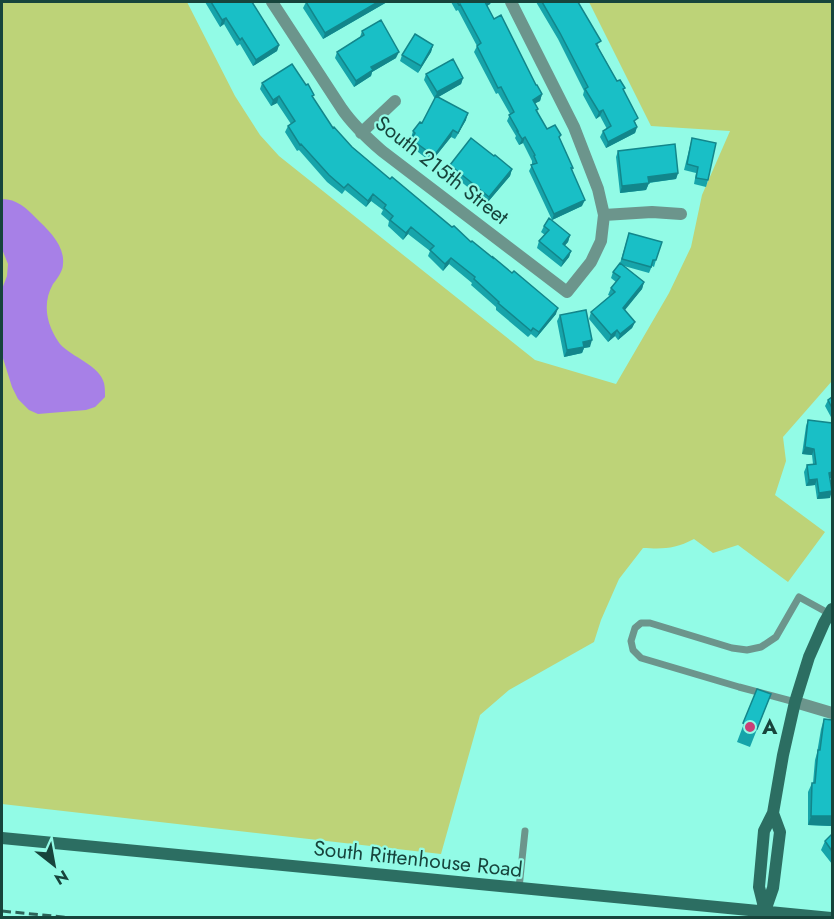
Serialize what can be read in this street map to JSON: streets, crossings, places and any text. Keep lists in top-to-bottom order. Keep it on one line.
{"streets":{"main road":["South Rittenhouse Road"],"street":["South 215th Street"]},"places":["A"],"north":"bottom right"}
